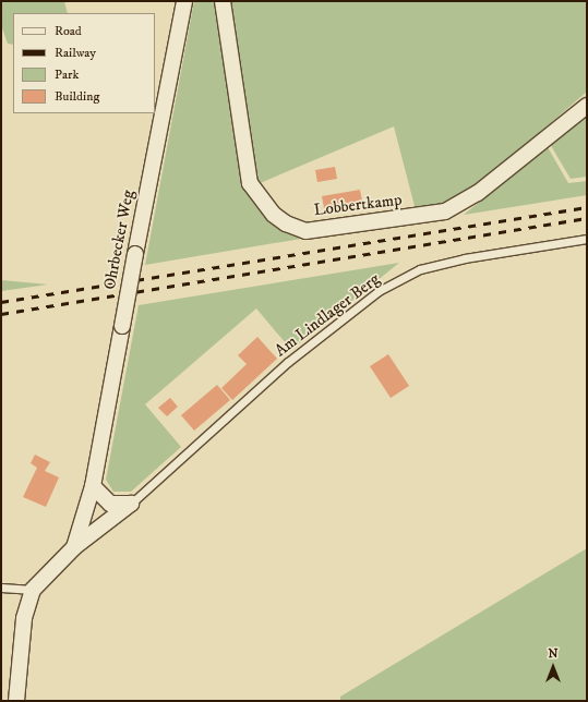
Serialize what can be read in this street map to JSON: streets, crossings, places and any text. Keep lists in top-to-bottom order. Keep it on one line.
{"streets":{"street":["Lobbertkamp","Ohrbecker Weg"],"lane":["Am Lindlager Berg"]},"crossings":[["Ohrbecker Weg","Am Lindlager Berg"]],"legend":["Road","Railway","Park","Building"],"north":"top"}
